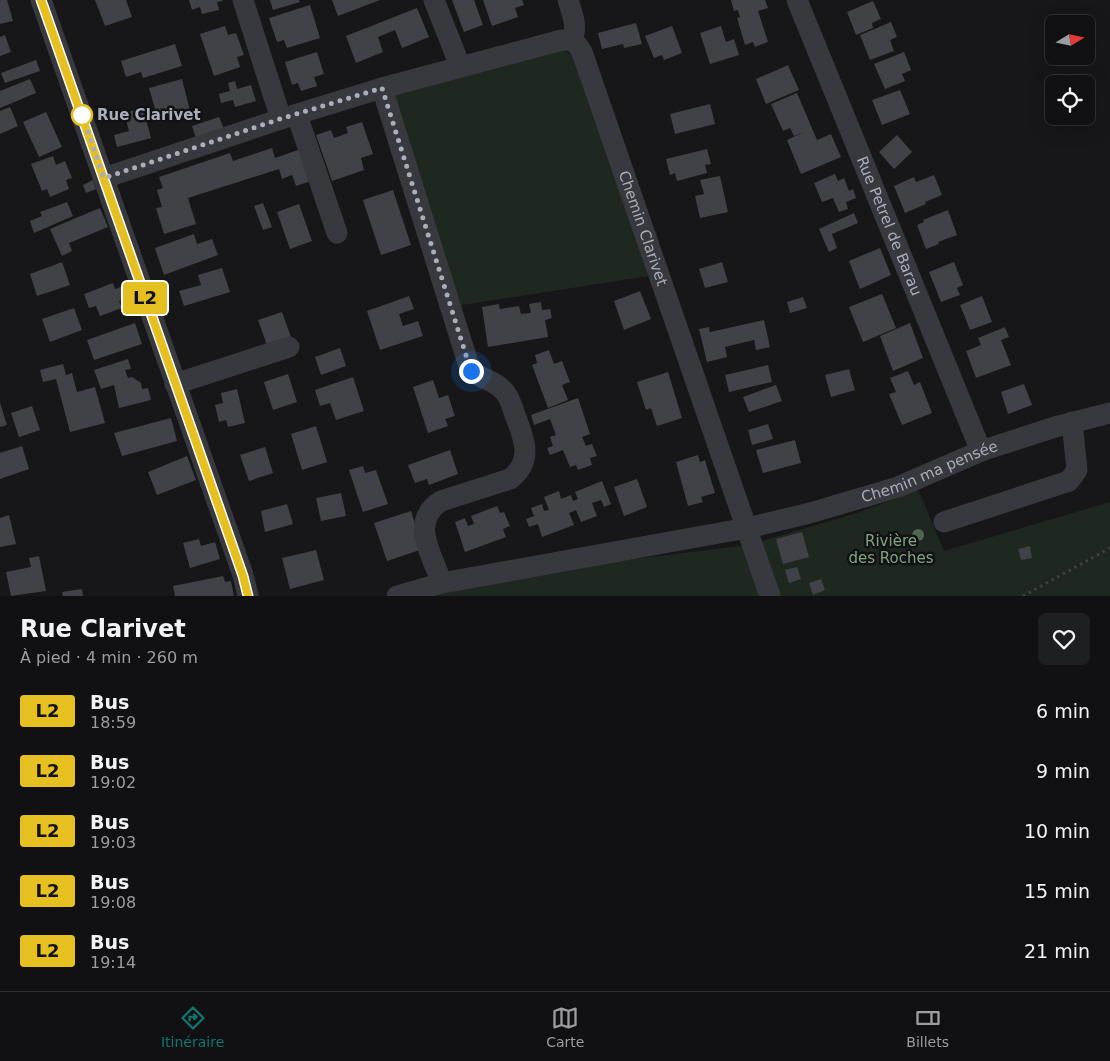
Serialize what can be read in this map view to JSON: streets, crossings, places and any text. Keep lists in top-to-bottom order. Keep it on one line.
{"streets":{"street":["Rue Petrel de Barau","Chemin Clarivet","Chemin ma pensée"]},"crossings":[["Rue Petrel de Barau","Chemin ma pensée"],["Chemin Clarivet","Chemin ma pensée"]],"parks":["Rivière des Roches"],"places":["Rue Clarivet"],"lines":["bus line L2"],"north":"right","page":{"on_map":"L2","heading":["Rue Clarivet","À pied · 4 min · 260 m"],"list":[{"mark":"L2","name":"Bus","note":"18:59","value":"6 min"},{"mark":"L2","name":"Bus","note":"19:02","value":"9 min"},{"mark":"L2","name":"Bus","note":"19:03","value":"10 min"},{"mark":"L2","name":"Bus","note":"19:08","value":"15 min"},{"mark":"L2","name":"Bus","note":"19:14","value":"21 min"}],"tabs":["Itinéraire","Carte","Billets"]}}
